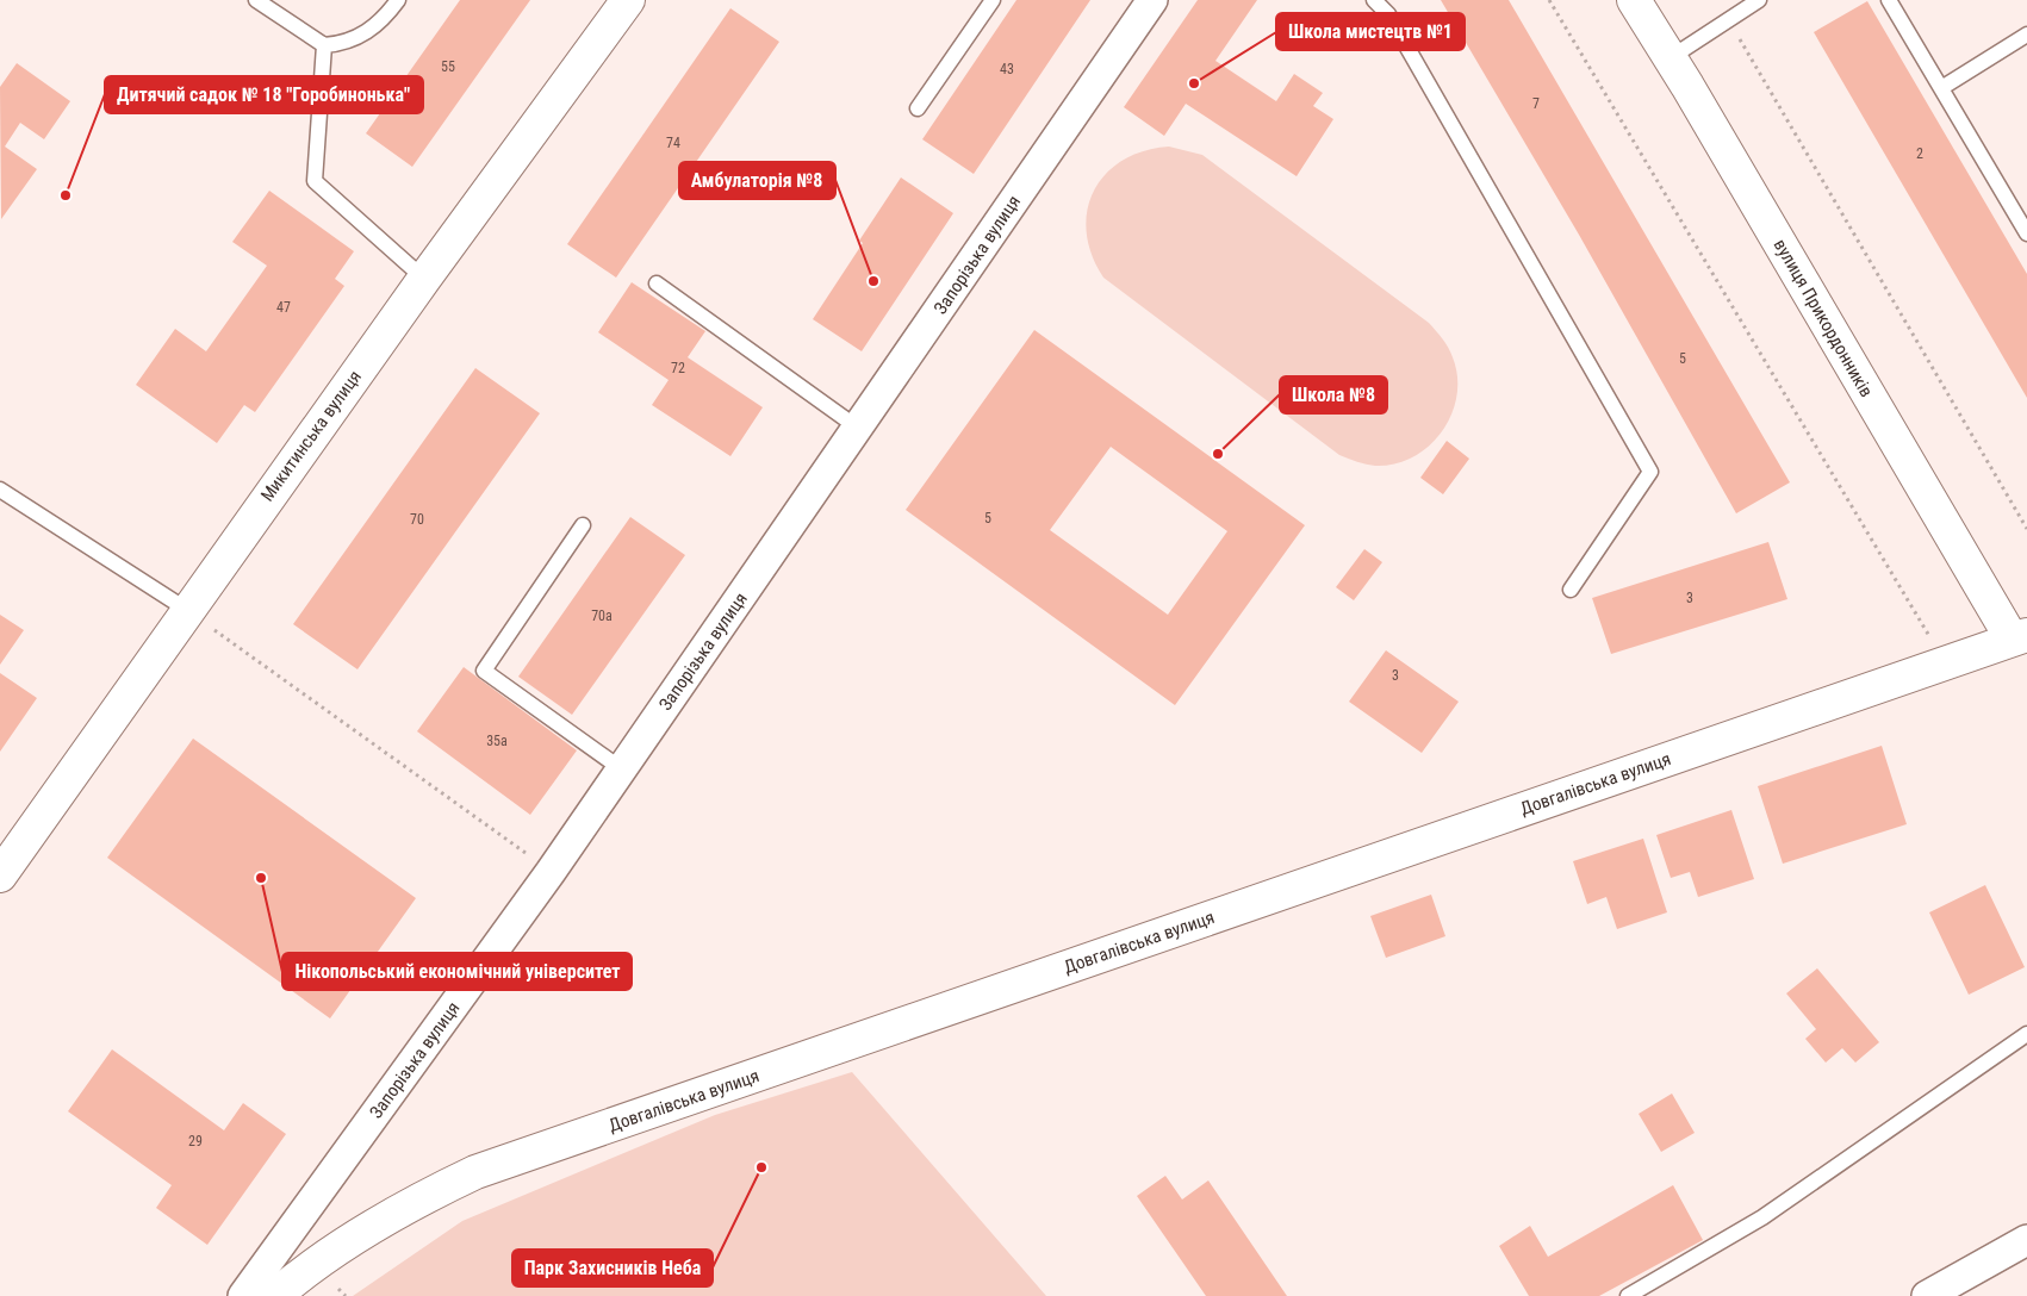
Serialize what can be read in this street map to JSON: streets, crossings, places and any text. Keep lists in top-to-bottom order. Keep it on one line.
{"streets":{"main road":["вулиця Прикордонників","Микитинська вулиця","Довгалівська вулиця"],"street":["Запорізька вулиця"]},"crossings":[["вулиця Прикордонників","Довгалівська вулиця"]],"places":["Школа мистецтв №1","Дитячий садок № 18 \"Горобинонька\"","Амбулаторія №8","Школа №8","Нікопольський економічний університет","Парк Захисників Неба"],"house_numbers":["55","43","7","74","2","47","5","72","5","70","3","70а","3","35а","29"]}
